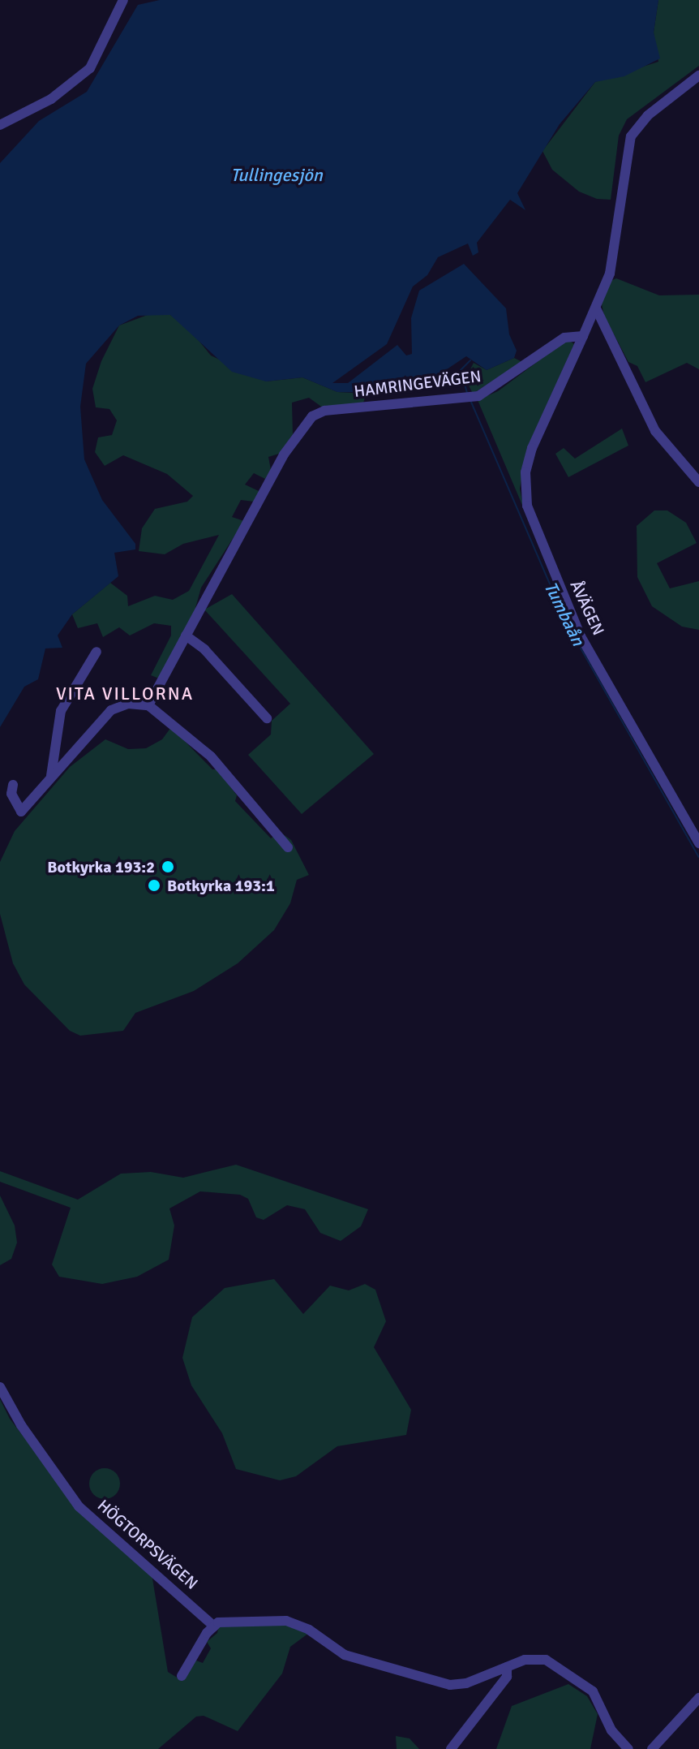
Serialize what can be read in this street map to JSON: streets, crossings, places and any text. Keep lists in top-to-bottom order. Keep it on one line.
{"streets":{"street":["HAMRINGEVÄGEN","ÅVÄGEN","HÖGTORPSVÄGEN"]},"crossings":[["HAMRINGEVÄGEN","ÅVÄGEN"]],"districts":["VITA VILLORNA"],"water":["Tullingesjön","Tumbaån"],"places":["Botkyrka 193:2","Botkyrka 193:1"]}
